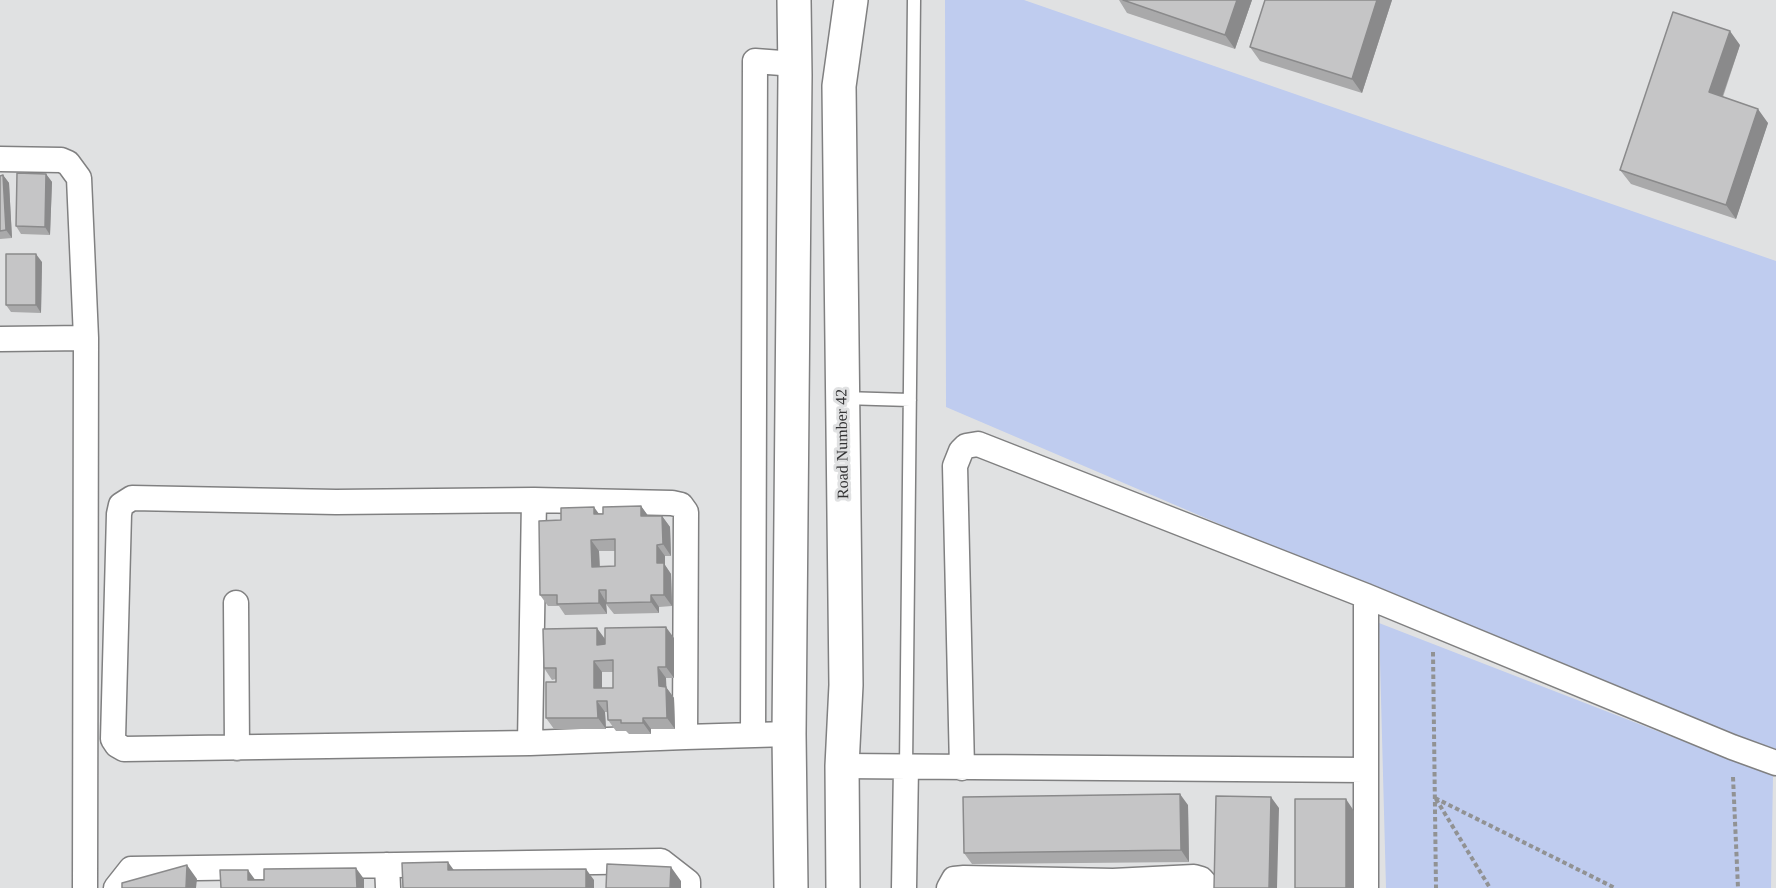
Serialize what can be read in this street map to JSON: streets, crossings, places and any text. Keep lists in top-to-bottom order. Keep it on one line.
{"streets":{"main road":["Road Number 42"]}}
